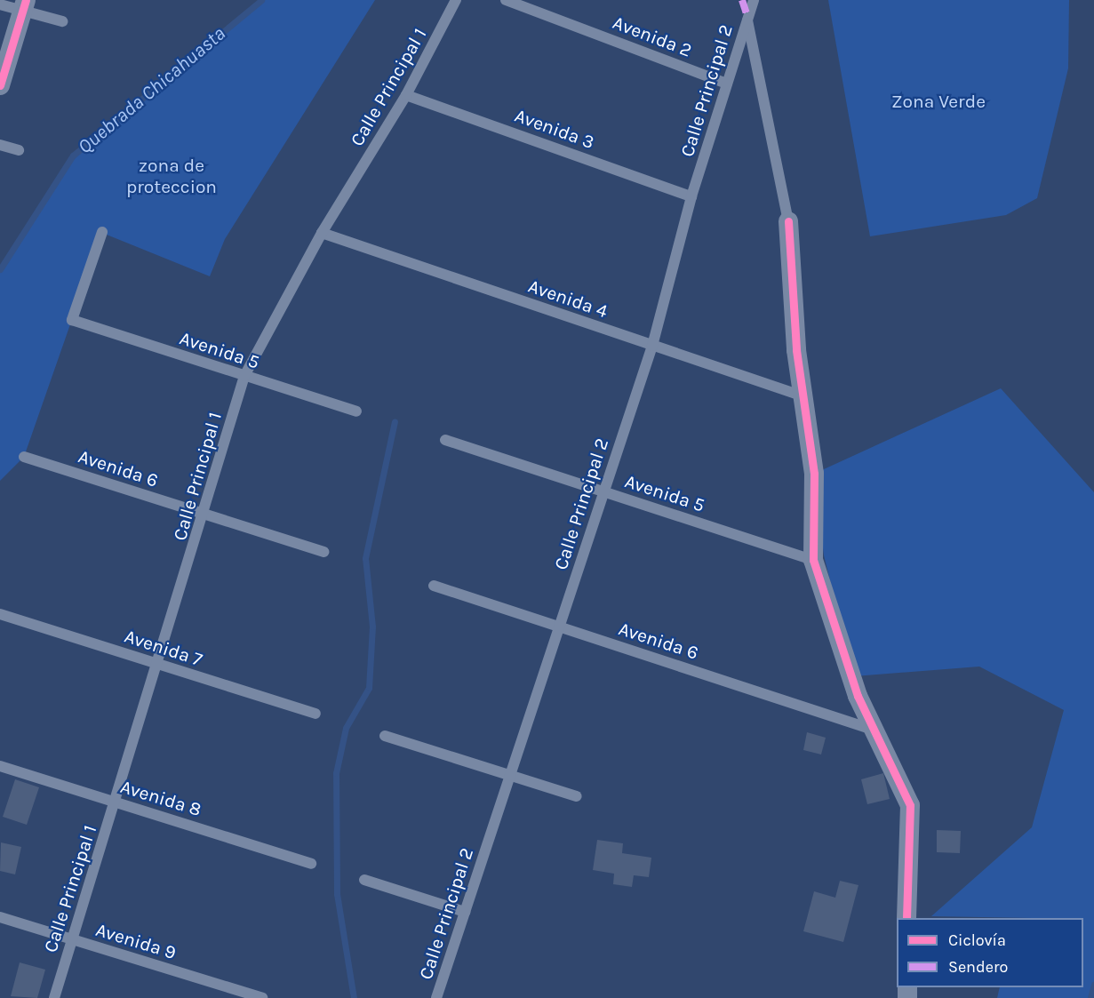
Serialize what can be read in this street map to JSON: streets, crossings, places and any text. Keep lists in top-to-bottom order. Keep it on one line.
{"streets":{"lane":["Avenida 2","Calle Principal 1","Calle Principal 2","Avenida 3","Avenida 4","Avenida 5","Avenida 6","Avenida 7","Avenida 8","Avenida 9"]},"crossings":[["Avenida 2","Calle Principal 2"],["Calle Principal 1","Avenida 3"],["Calle Principal 1","Avenida 4"],["Calle Principal 1","Avenida 5"],["Calle Principal 1","Avenida 6"],["Calle Principal 1","Avenida 7"],["Calle Principal 1","Avenida 8"],["Calle Principal 1","Avenida 9"],["Calle Principal 2","Avenida 3"],["Calle Principal 2","Avenida 4"],["Calle Principal 2","Avenida 5"],["Calle Principal 2","Avenida 6"]],"water":["Quebrada Chicahuasta"],"parks":["Zona Verde","zona de proteccion"],"legend":["Ciclovía","Sendero"]}
